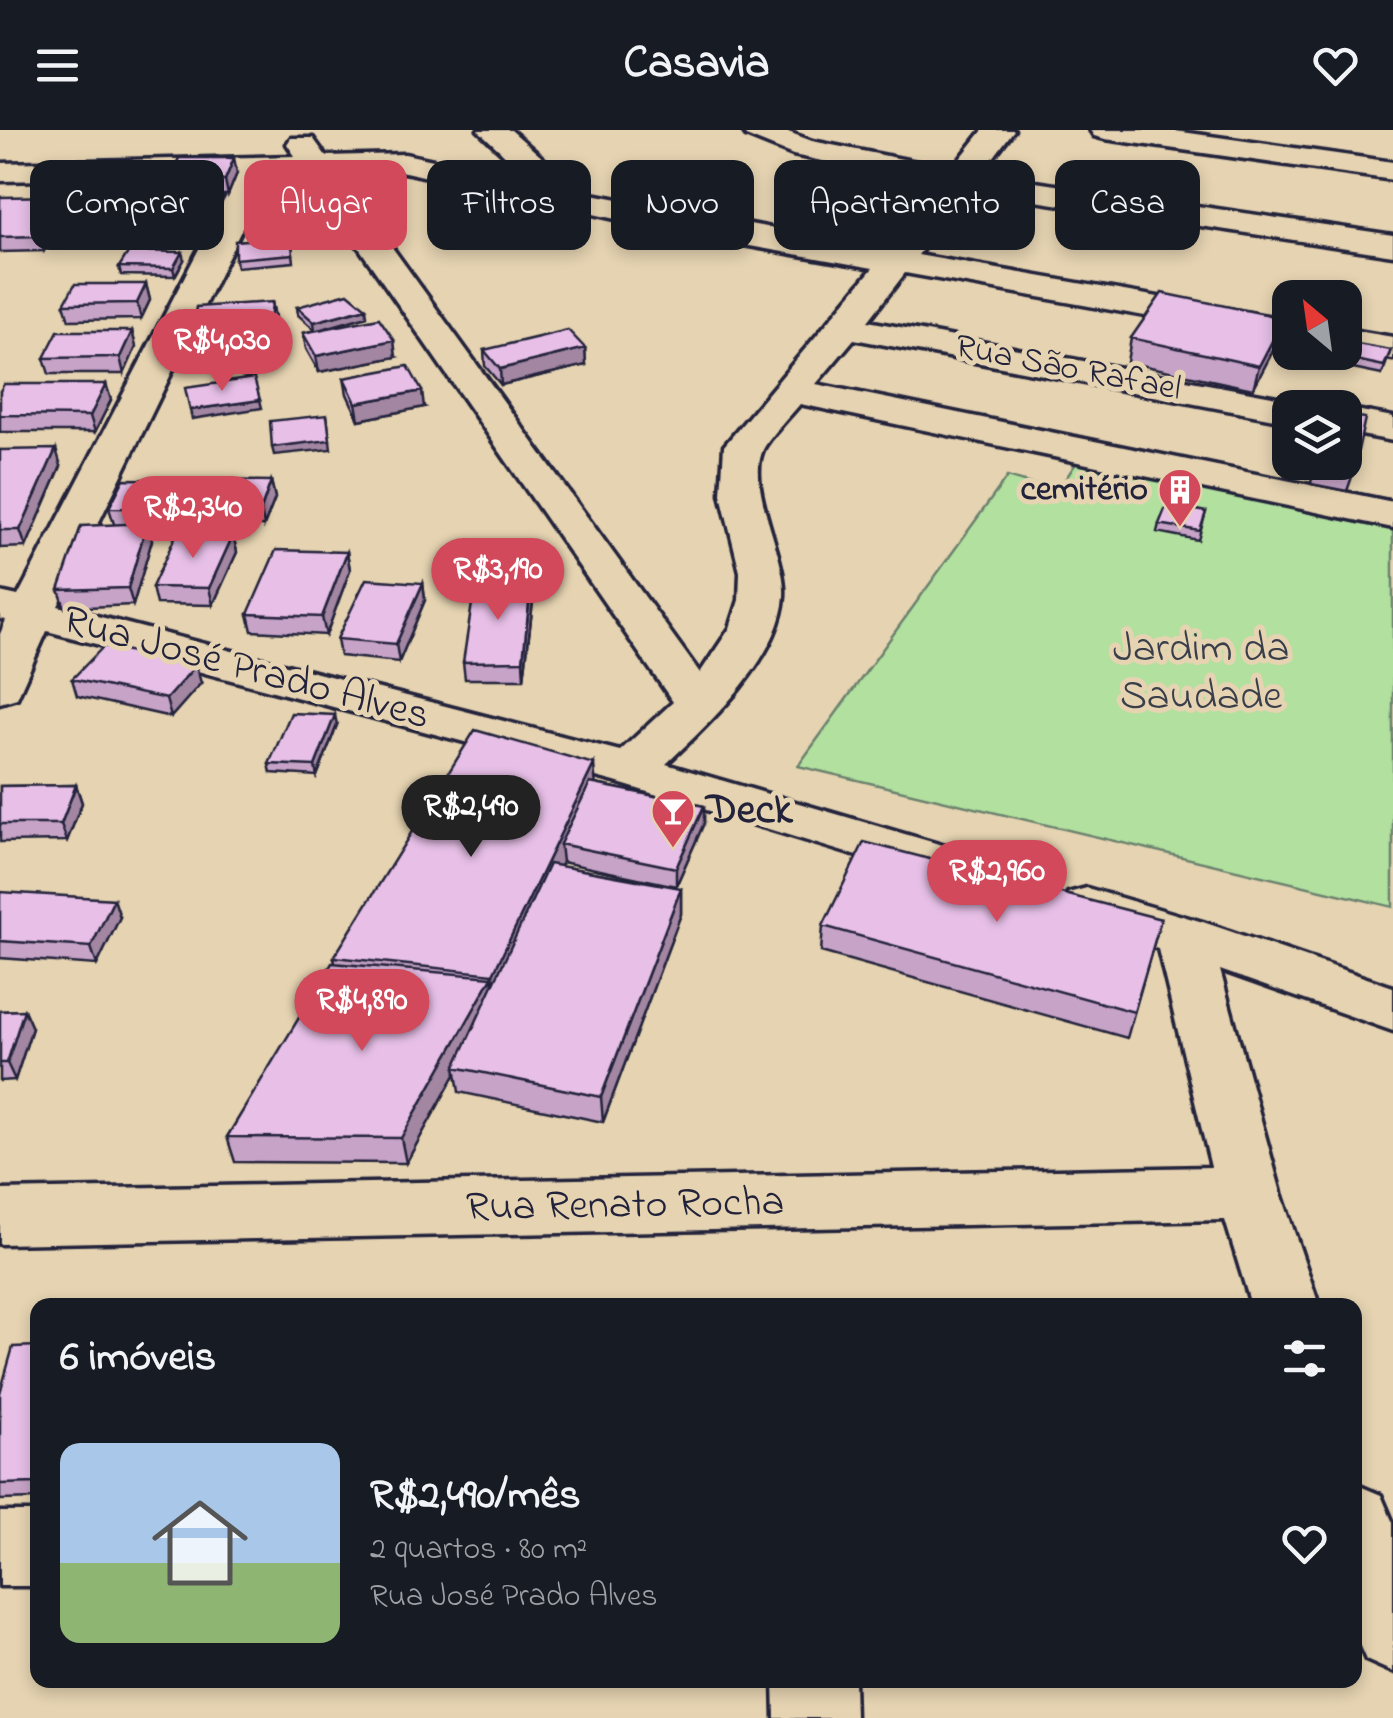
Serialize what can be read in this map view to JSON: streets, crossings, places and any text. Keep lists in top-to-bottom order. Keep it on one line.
{"streets":{"street":["Rua São Rafael","Rua José Prado Alves","Rua Renato Rocha"]},"parks":["Jardim da Saudade"],"places":{"building":["cemitério"],"bar":["Deck"]},"north":"top left","page":{"header":"Casavia","chip":["Comprar","Alugar","Filtros","Novo","Apartamento","Casa"],"price":["R$4,030","R$2,340","R$3,190","R$2,490","R$2,960","R$4,890"],"heading":"6 imóveis","list":[{"name":"R$2,490/mês","note":"2 quartos · 80 m² · Rua José Prado Alves"}]}}
